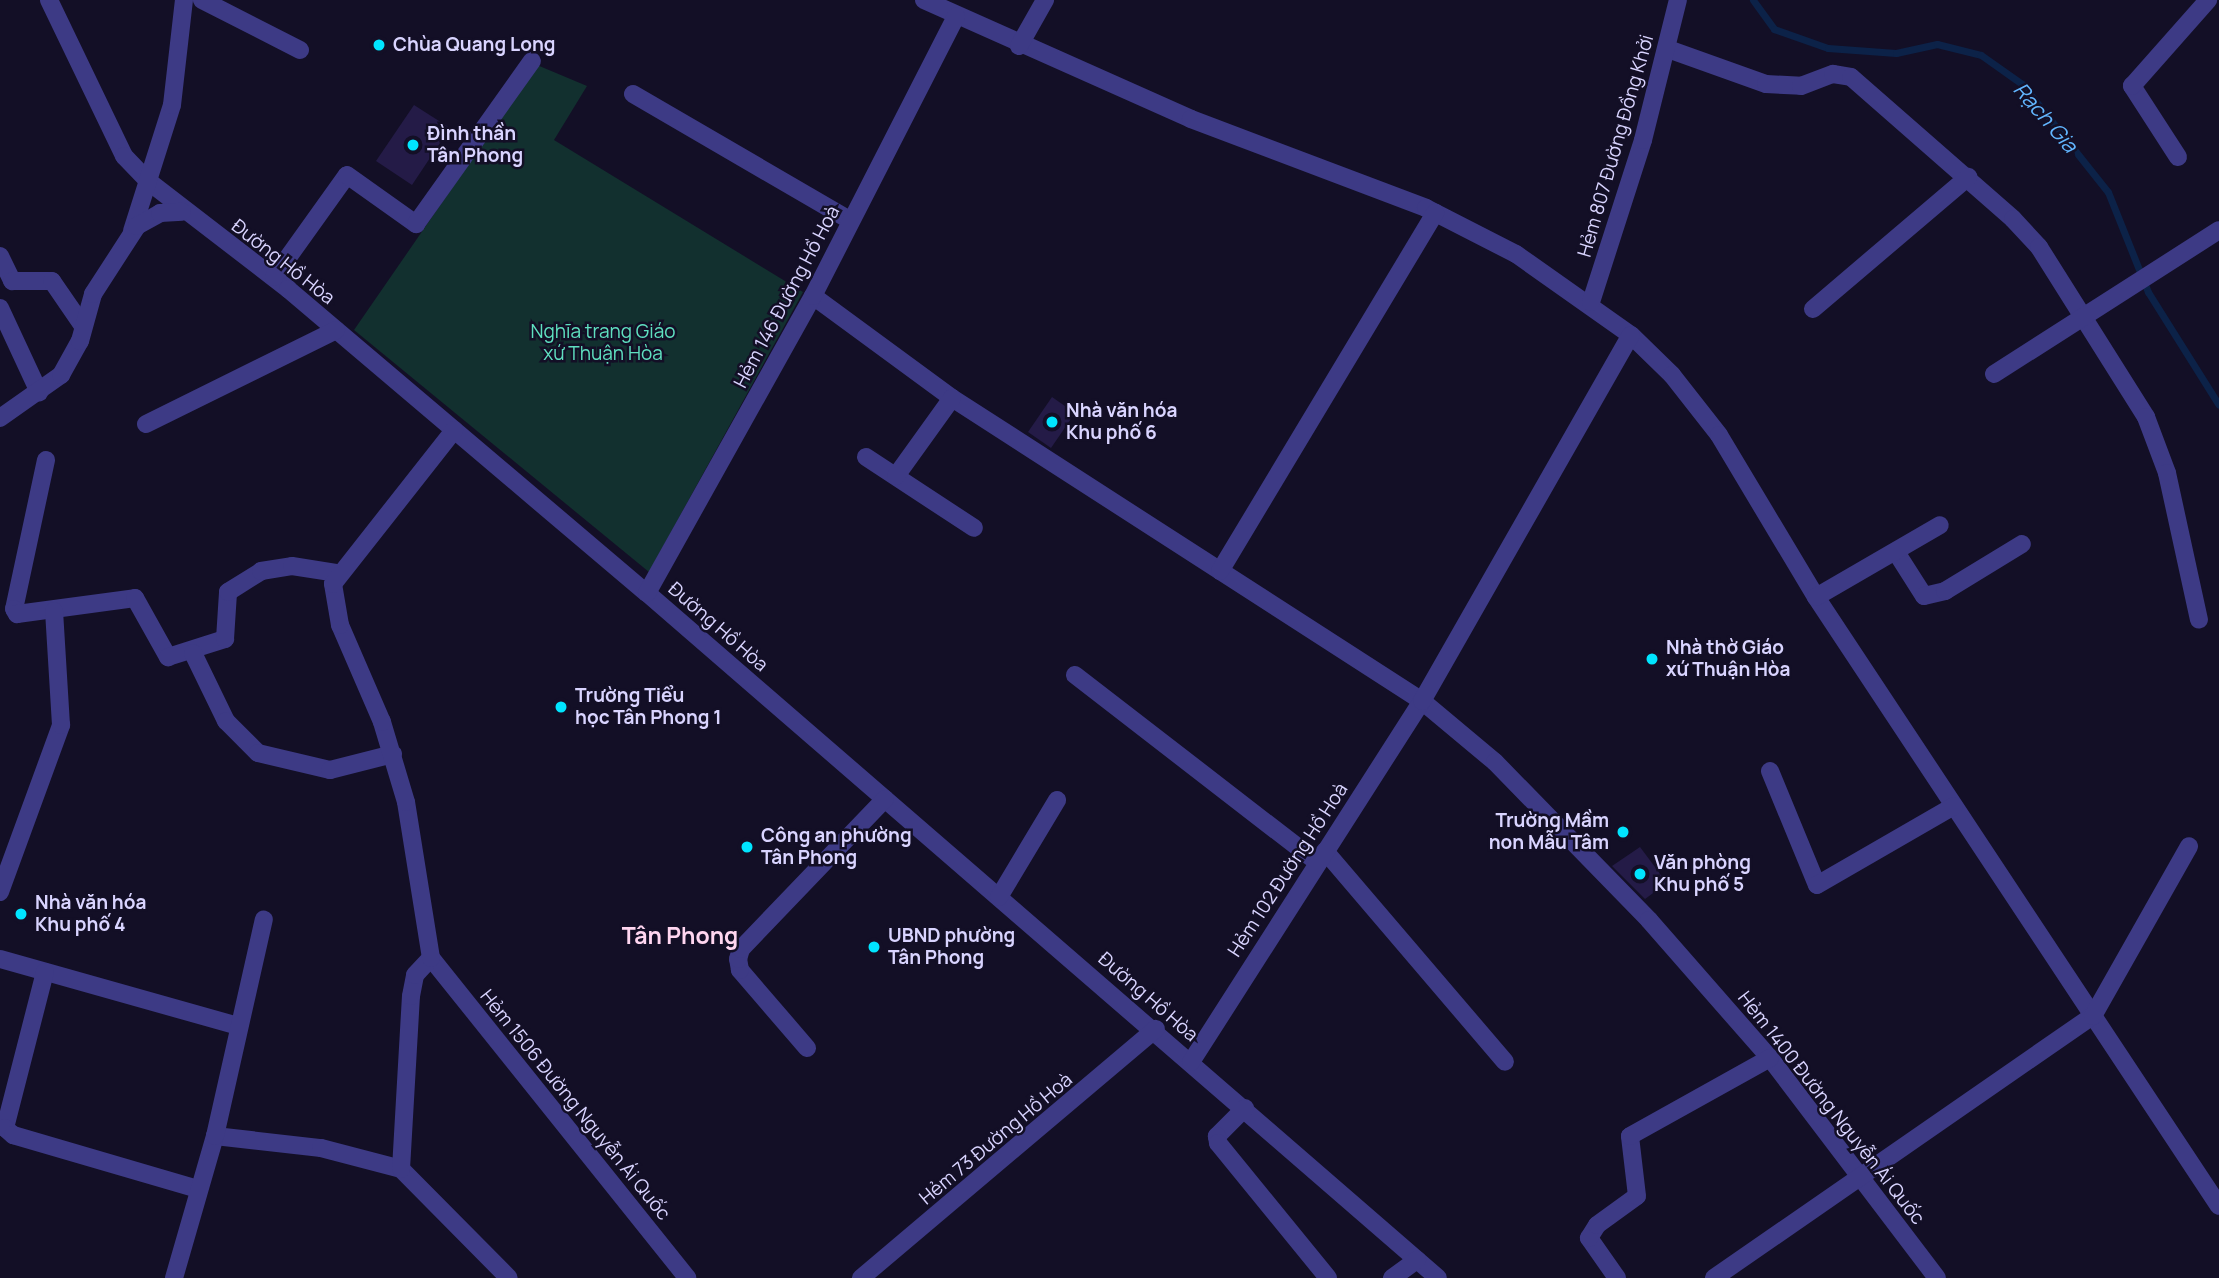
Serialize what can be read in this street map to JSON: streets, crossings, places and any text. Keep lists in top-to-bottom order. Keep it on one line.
{"streets":{"street":["Hẻm 807 Đường Đồng Khởi","Đường Hồ Hòa","Hẻm 146 Đường Hồ Hoà","Hẻm 102 Đường Hồ Hoà","Hẻm 1506 Đường Nguyễn Ái Quốc","Hẻm 1400 Đường Nguyễn Ái Quốc","Hẻm 73 Đường Hồ Hoà"]},"crossings":[["Đường Hồ Hòa","Hẻm 146 Đường Hồ Hoà"],["Đường Hồ Hòa","Hẻm 102 Đường Hồ Hoà"],["Đường Hồ Hòa","Hẻm 73 Đường Hồ Hoà"],["Hẻm 146 Đường Hồ Hoà","Hẻm 1400 Đường Nguyễn Ái Quốc"],["Hẻm 102 Đường Hồ Hoà","Hẻm 1400 Đường Nguyễn Ái Quốc"]],"districts":["Tân Phong"],"water":["Rạch Gia"],"parks":["Nghĩa trang Giáo xứ Thuận Hòa"],"places":["Chùa Quang Long","Đình thần Tân Phong","Nhà văn hóa Khu phố 6","Nhà thờ Giáo xứ Thuận Hòa","Trường Tiểu học Tân Phong 1","Trường Mầm non Mẫu Tâm","Công an phường Tân Phong","Văn phòng Khu phố 5","Nhà văn hóa Khu phố 4","UBND phường Tân Phong"]}
